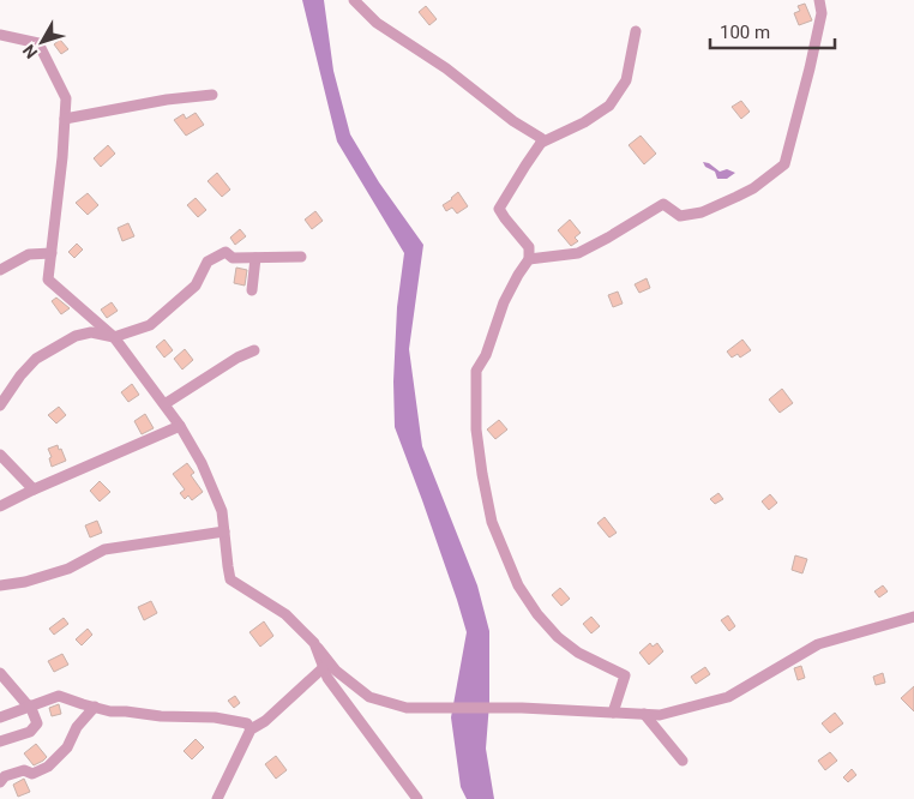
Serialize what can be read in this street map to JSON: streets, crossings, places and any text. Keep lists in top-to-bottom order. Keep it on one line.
{"scale_bar":"100 m","north":"bottom left"}
